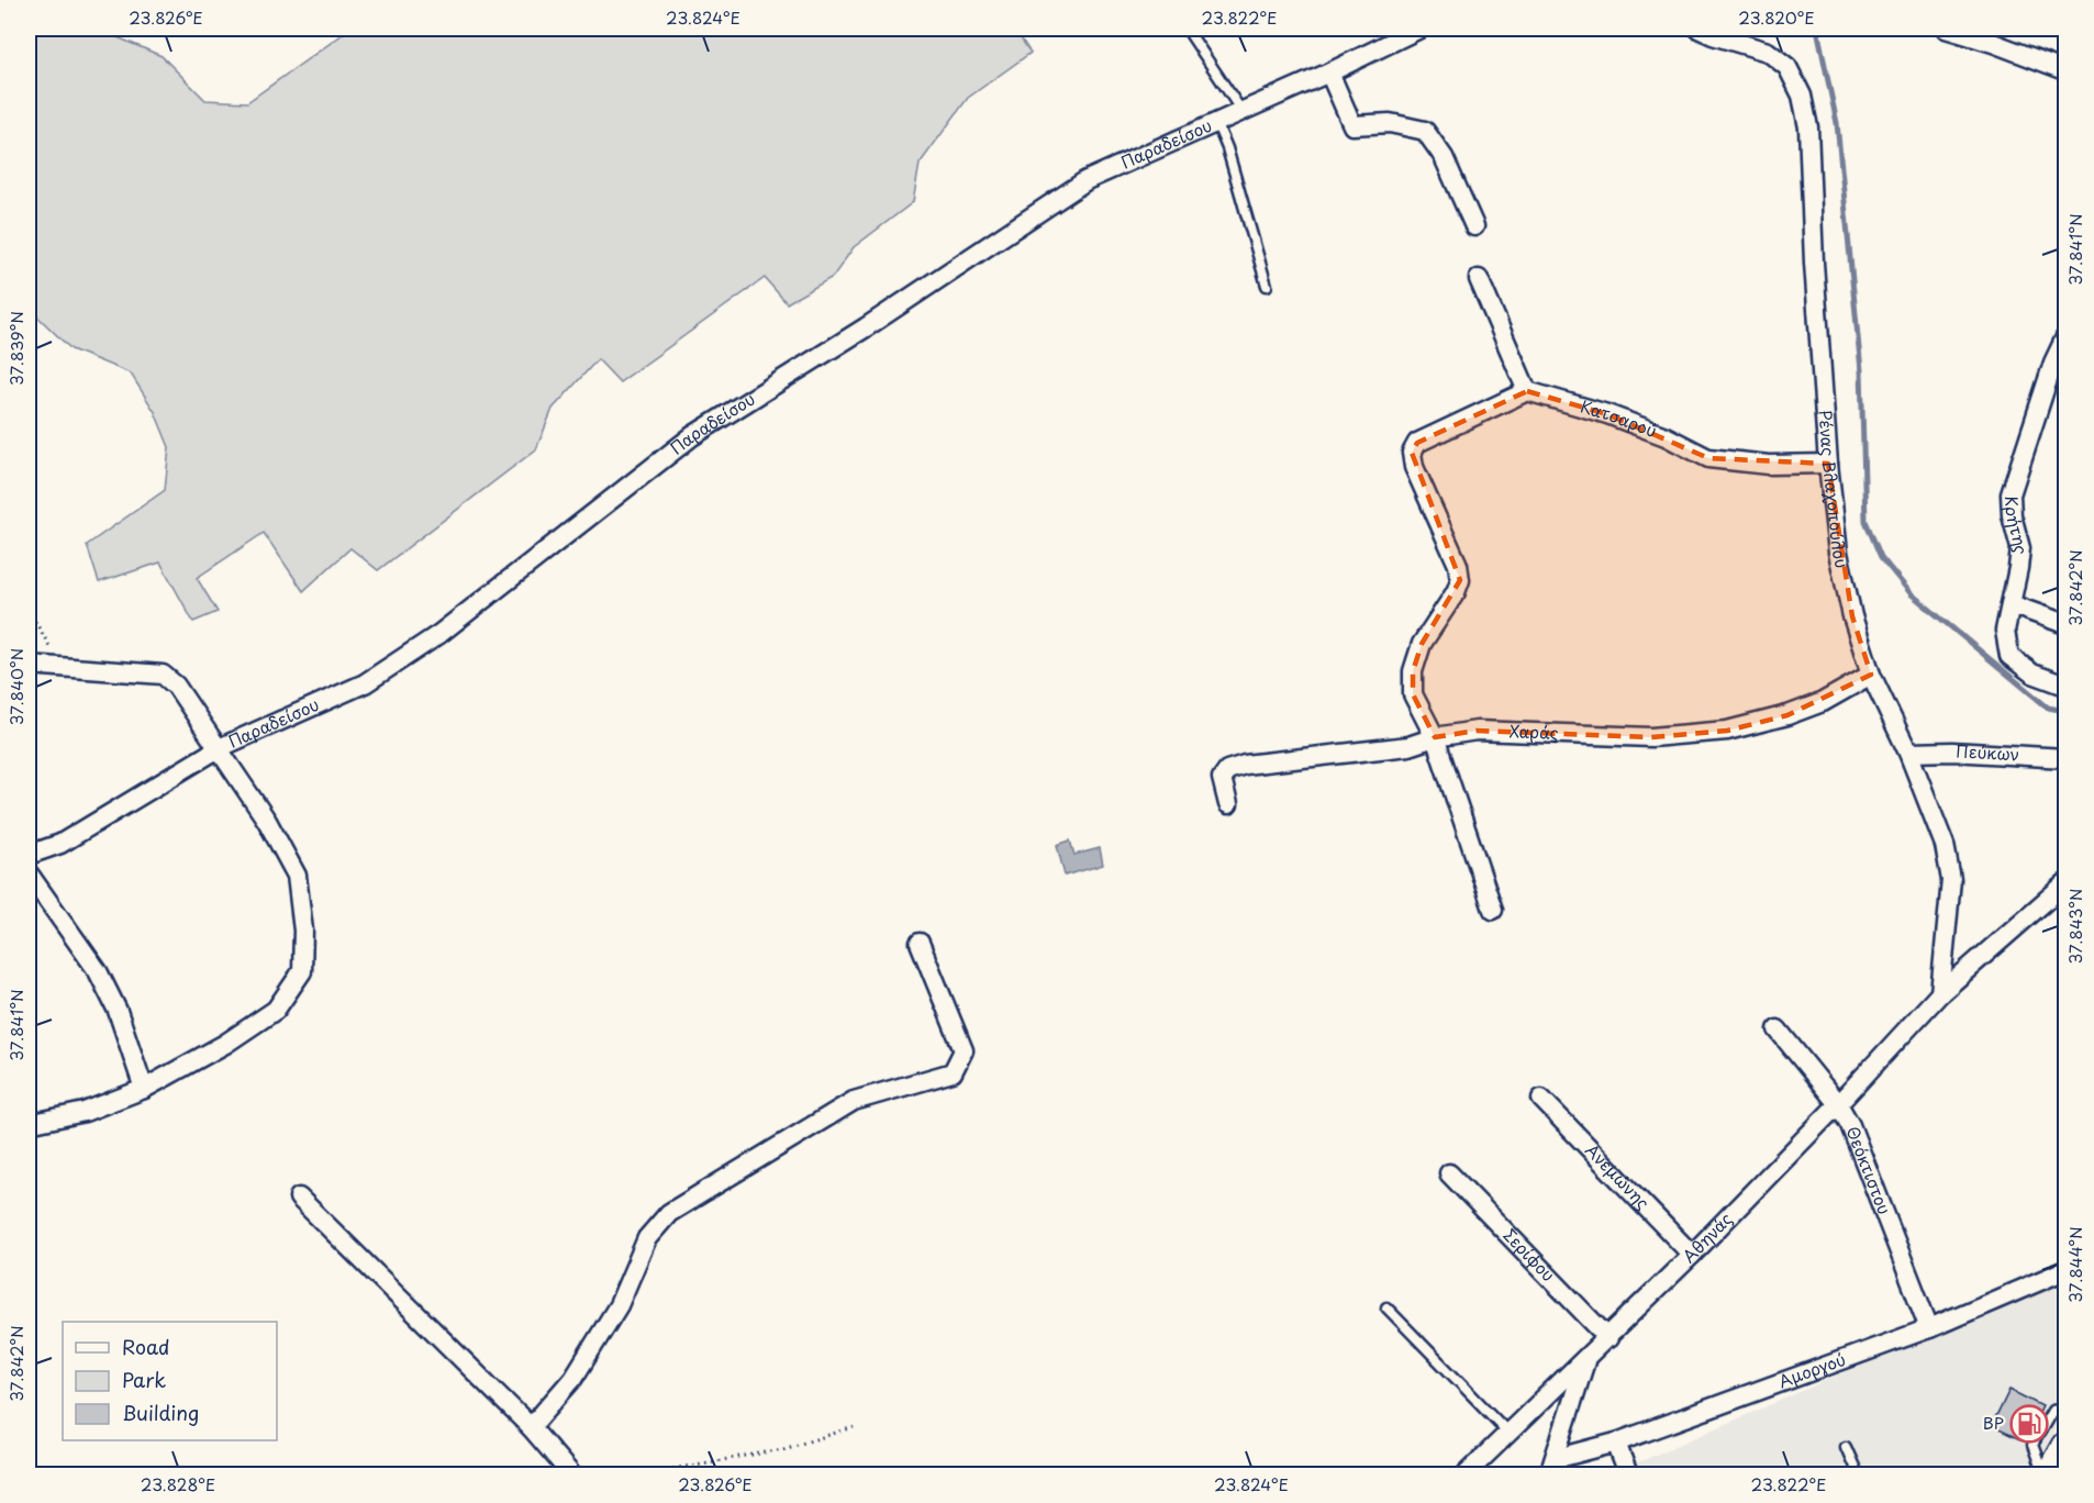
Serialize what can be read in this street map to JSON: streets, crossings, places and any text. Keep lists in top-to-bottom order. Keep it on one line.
{"streets":{"street":["Παραδείσου","Κατσαρού","Ρένας Βλαχοπούλου","Κρήτης","Χαράς","Πεύκων","Θεόκτιστου","Ανεμώνης","Αθηνάς","Σερίφου","Αμοργού"]},"crossings":[["Κατσαρού","Ρένας Βλαχοπούλου"],["Ρένας Βλαχοπούλου","Χαράς"],["Ρένας Βλαχοπούλου","Πεύκων"],["Ρένας Βλαχοπούλου","Αθηνάς"],["Θεόκτιστου","Αθηνάς"],["Θεόκτιστου","Αμοργού"],["Ανεμώνης","Αθηνάς"],["Αθηνάς","Σερίφου"]],"places":{"fuel station":["BP"]},"legend":["Road","Park","Building"],"coordinates":["23.826°E","23.824°E","23.822°E","23.820°E","37.841°N","37.839°N","37.842°N","37.840°N","37.843°N","37.844°N","23.828°E"]}
